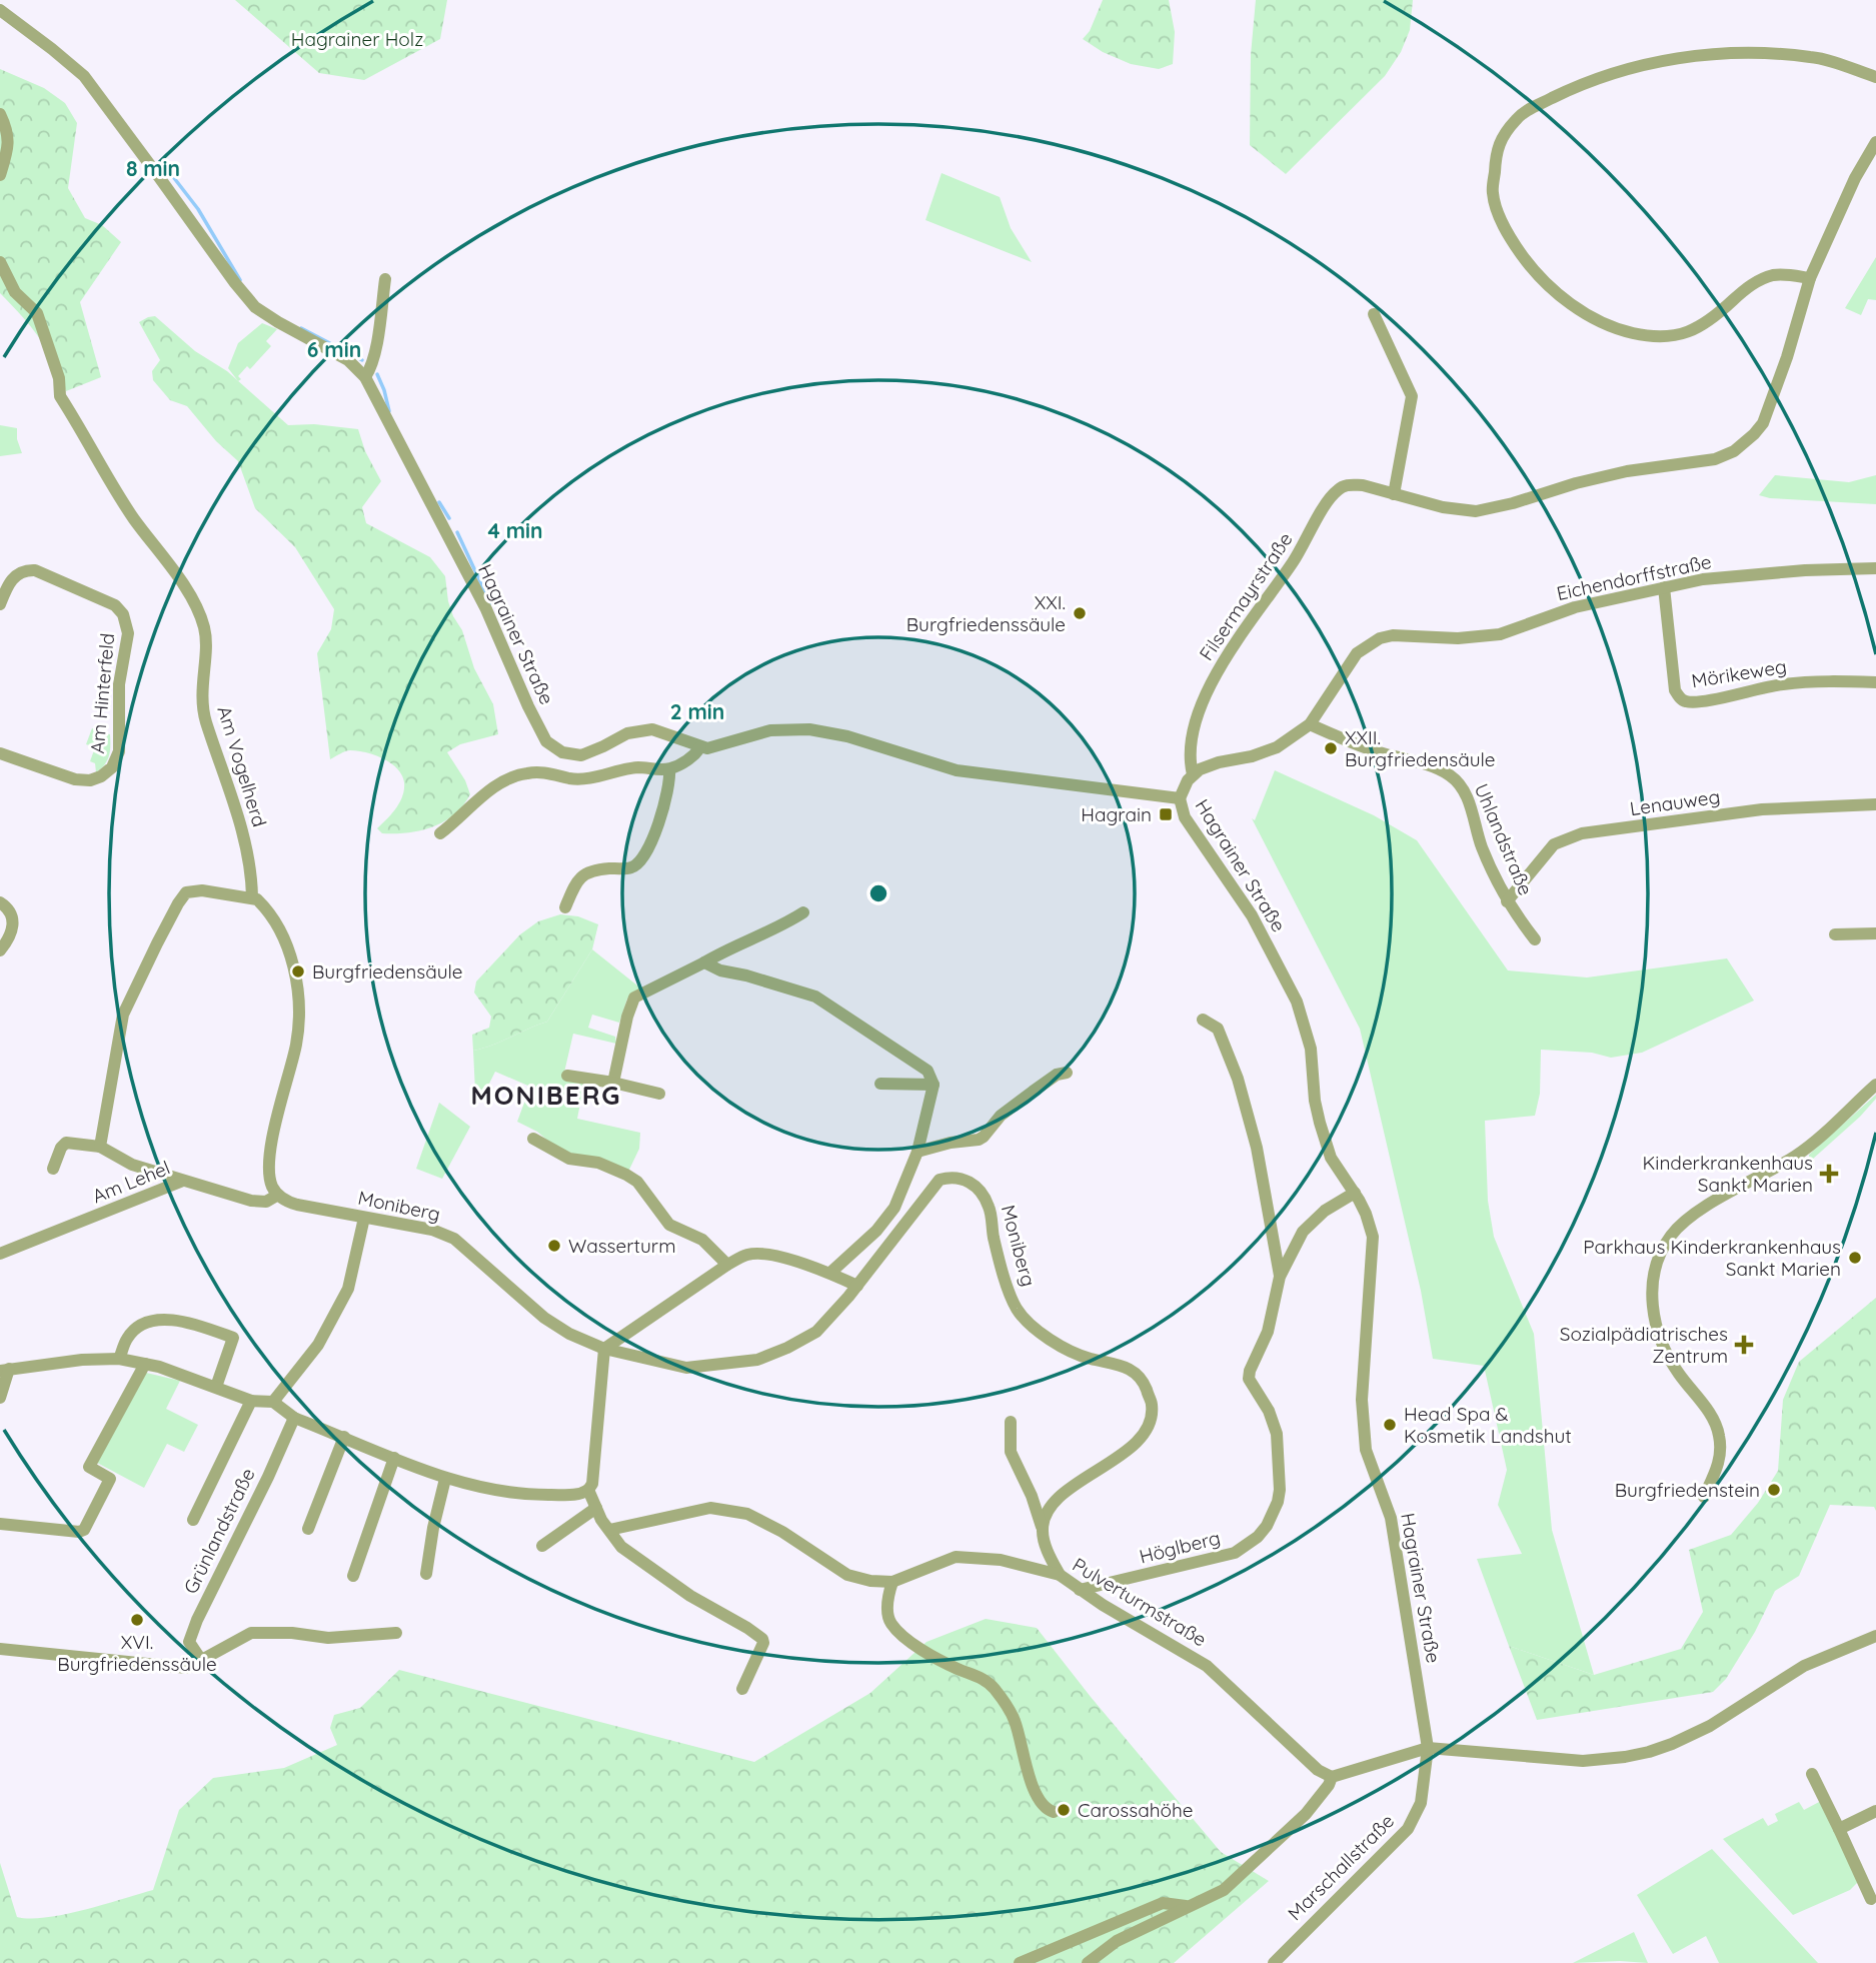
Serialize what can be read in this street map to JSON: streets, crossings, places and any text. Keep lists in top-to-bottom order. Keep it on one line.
{"streets":{"street":["Eichendorffstraße","Filsermayrstraße","Hagrainer Straße","Mörikeweg","Am Hinterfeld","Am Vogelherd","Lenauweg","Uhlandstraße","Am Lehel","Moniberg","Grünlandstraße","Höglberg","Pulverturmstraße","Marschallstraße"]},"crossings":[["Eichendorffstraße","Filsermayrstraße"],["Eichendorffstraße","Mörikeweg"],["Eichendorffstraße","Uhlandstraße"],["Hagrainer Straße","Höglberg"],["Hagrainer Straße","Marschallstraße"],["Lenauweg","Uhlandstraße"],["Am Lehel","Moniberg"],["Höglberg","Pulverturmstraße"]],"districts":["MONIBERG"],"parks":["Hagrainer Holz"],"places":{"other":["XXI. Burgfriedenssäule","XXII. Burgfriedensäule","Burgfriedensäule","Wasserturm","Parkhaus Kinderkrankenhaus Sankt Marien","Head Spa & Kosmetik Landshut","Burgfriedenstein","XVI. Burgfriedenssäule","Carossahöhe"],"transit":["Hagrain"],"health":["Kinderkrankenhaus Sankt Marien","Sozialpädiatrisches Zentrum"]},"rings":["8 min","6 min","4 min","2 min"]}
